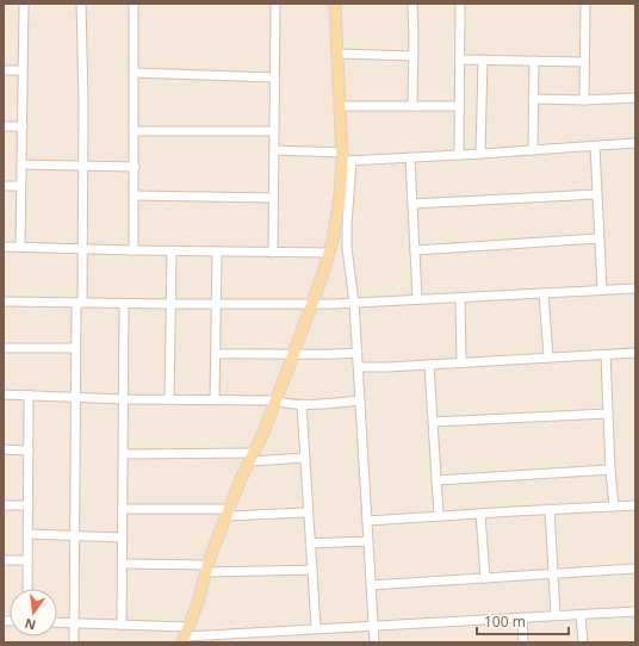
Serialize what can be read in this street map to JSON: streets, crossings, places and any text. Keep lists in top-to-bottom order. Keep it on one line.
{"scale_bar":"100 m","north":"bottom"}
